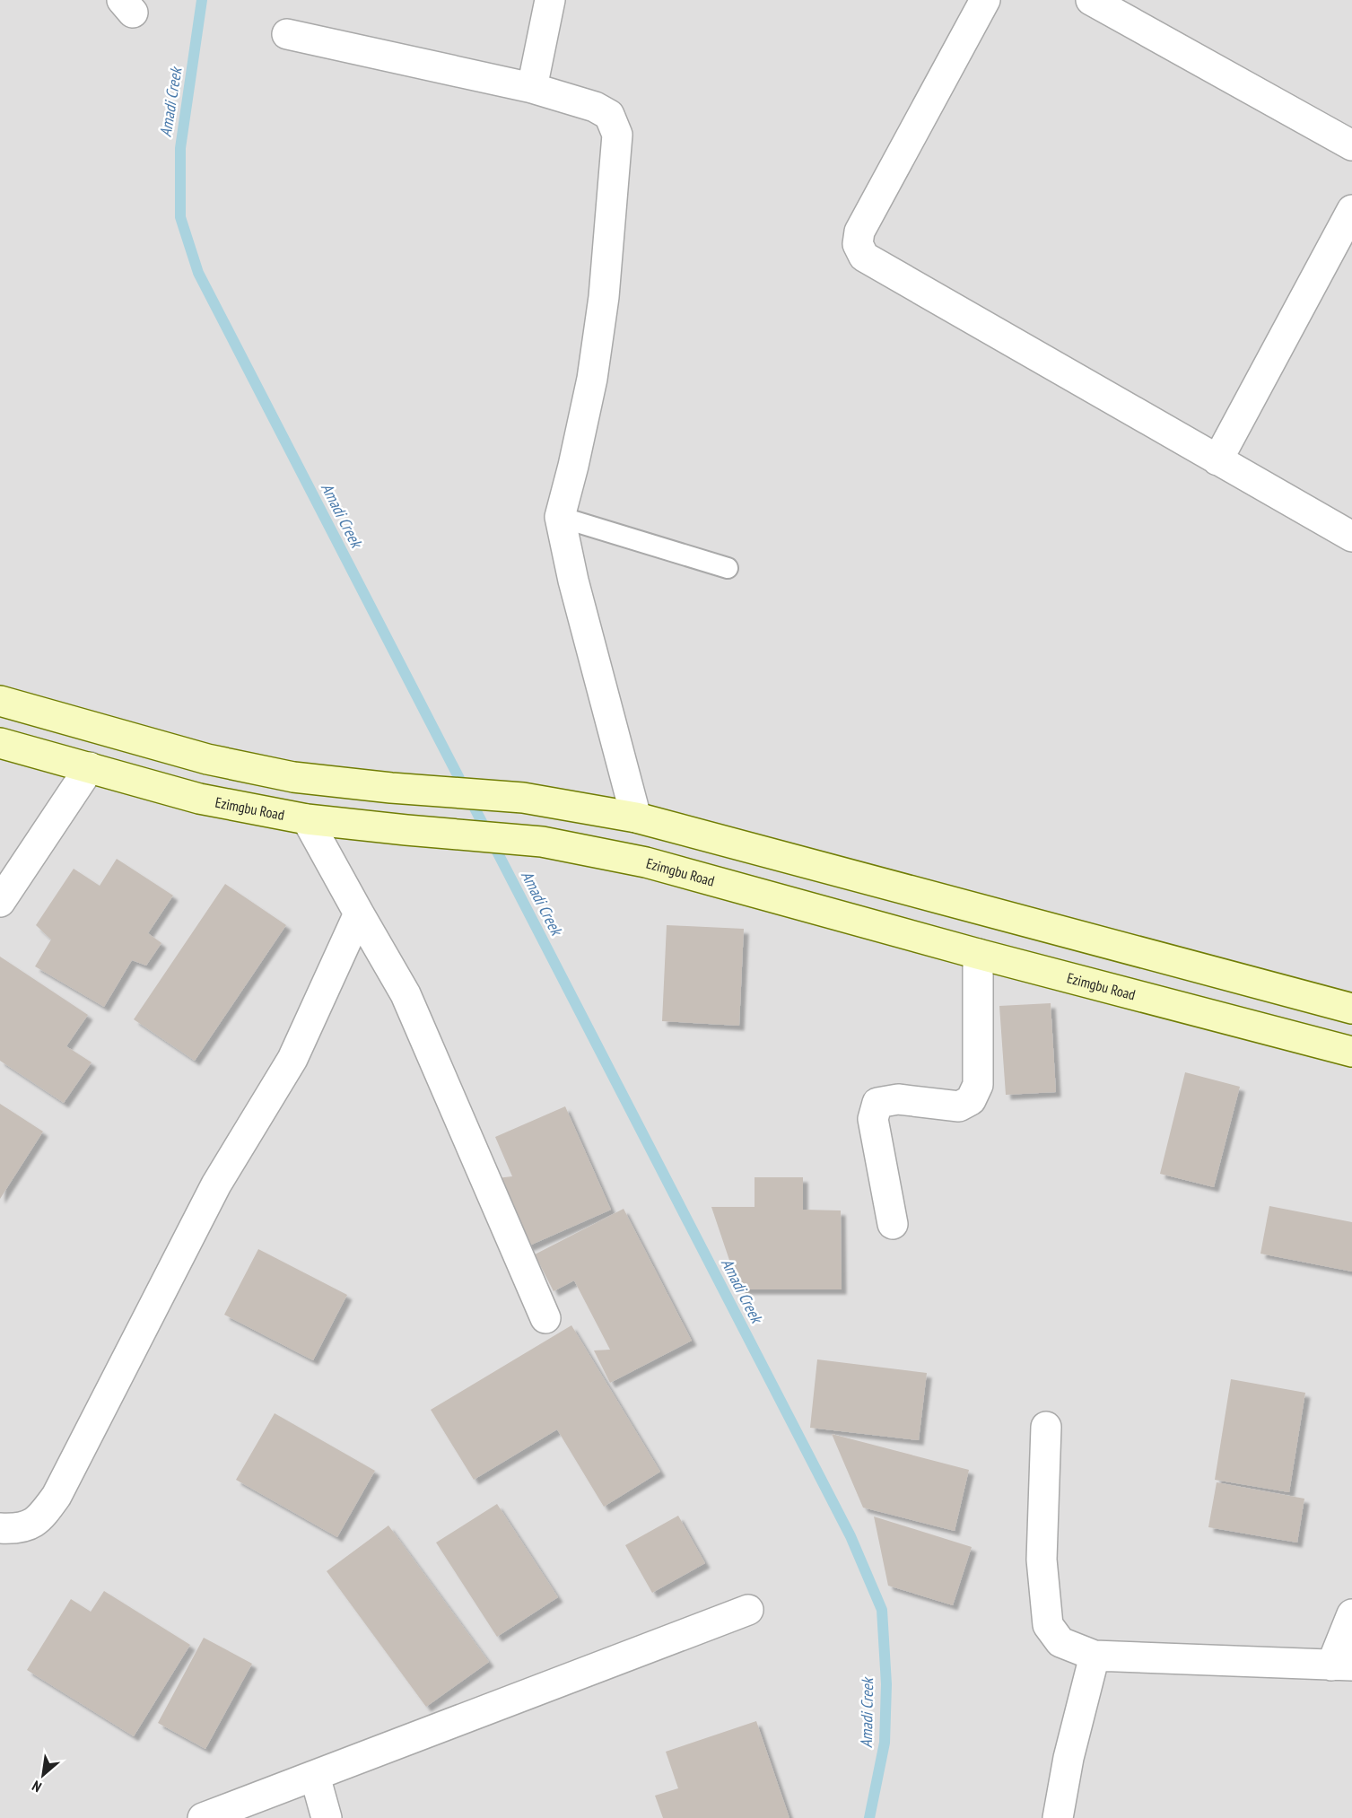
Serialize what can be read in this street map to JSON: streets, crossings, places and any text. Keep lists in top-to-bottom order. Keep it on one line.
{"streets":{"main road":["Ezimgbu Road"]},"water":["Amadi Creek"],"north":"bottom left"}
